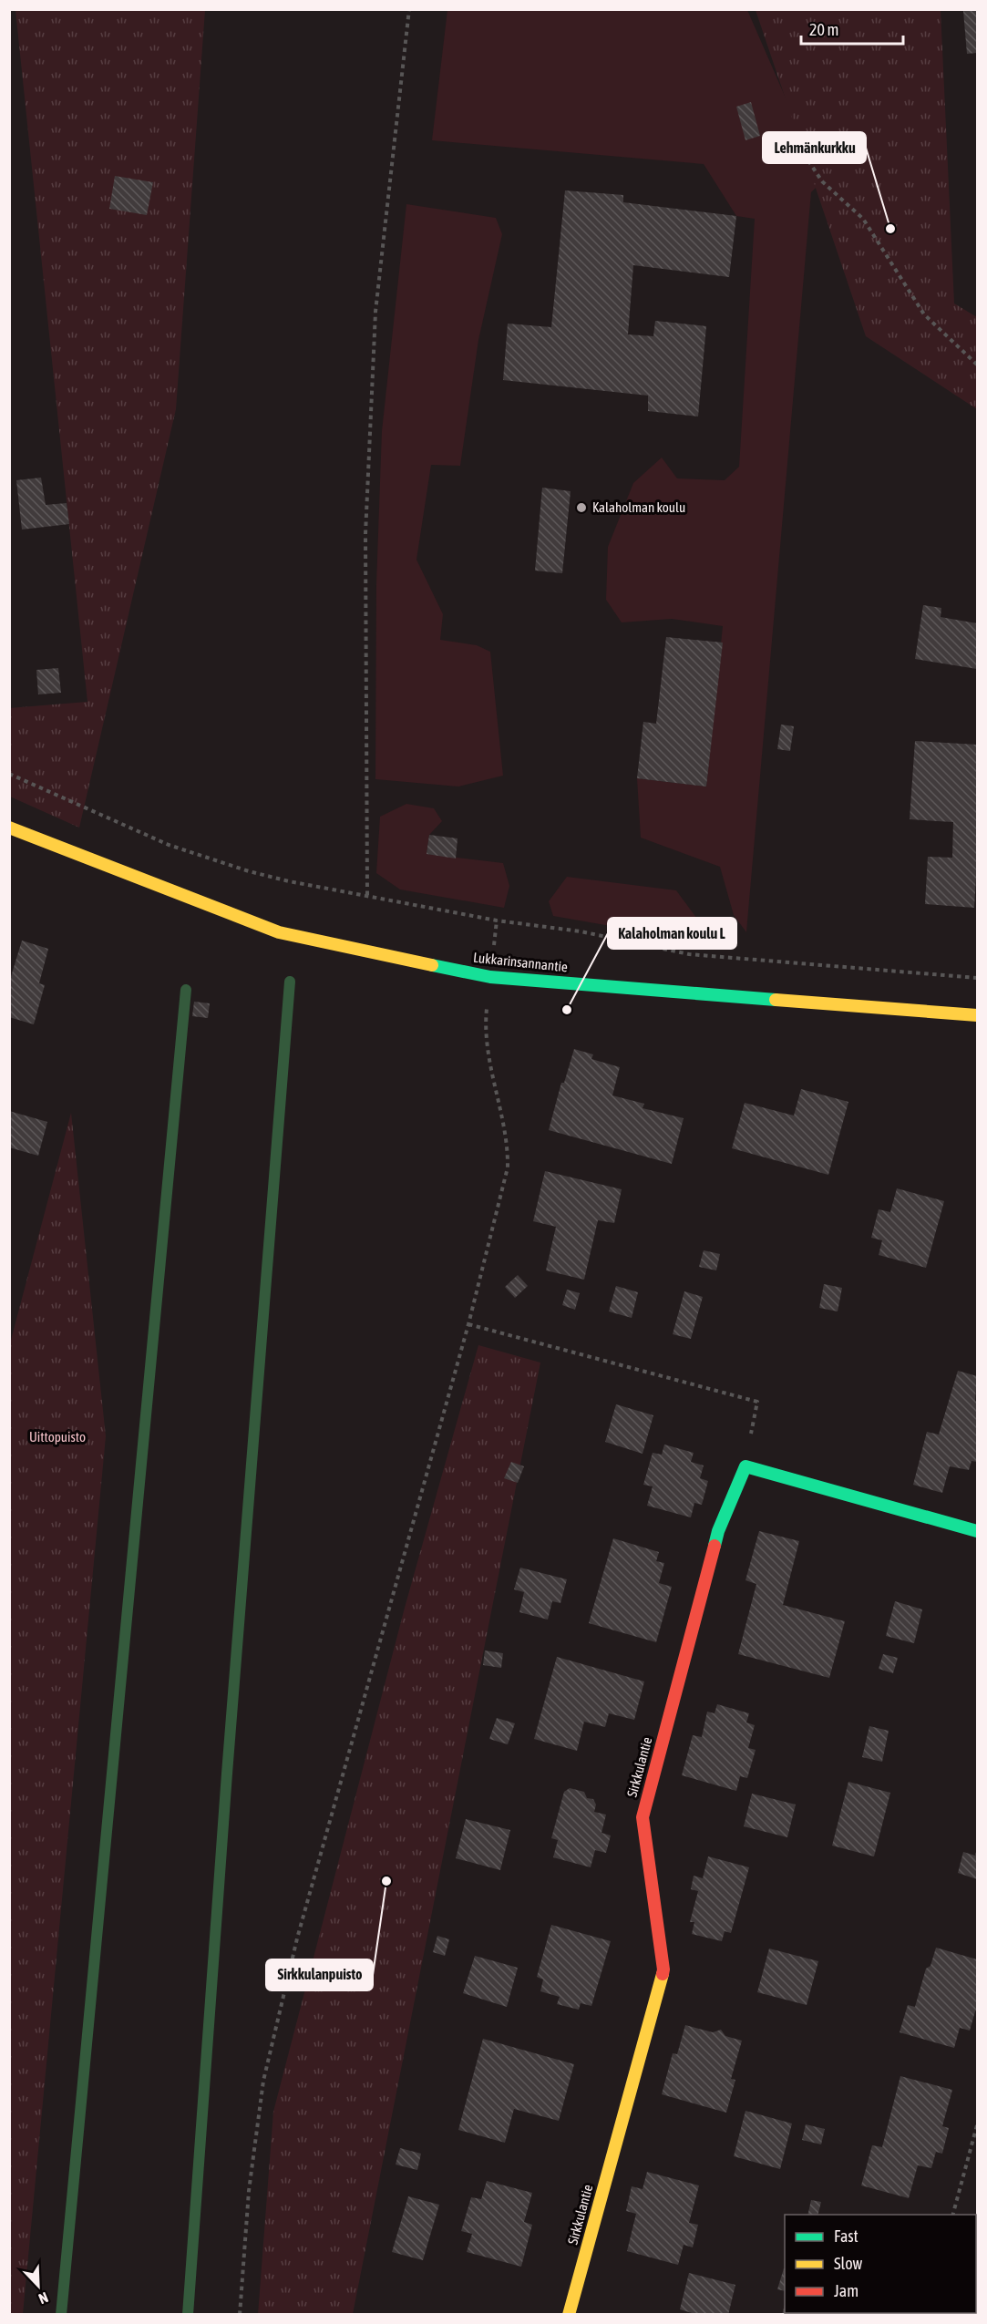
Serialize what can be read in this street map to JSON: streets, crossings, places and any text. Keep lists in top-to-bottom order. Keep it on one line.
{"streets":{"street":["Lukkarinsannantie","Sirkkulantie"]},"parks":["Uittopuisto"],"places":["Lehmänkurkku","Kalaholman koulu","Kalaholman koulu L","Sirkkulanpuisto"],"legend":["Fast","Slow","Jam"],"scale_bar":"20 m","north":"bottom right"}
